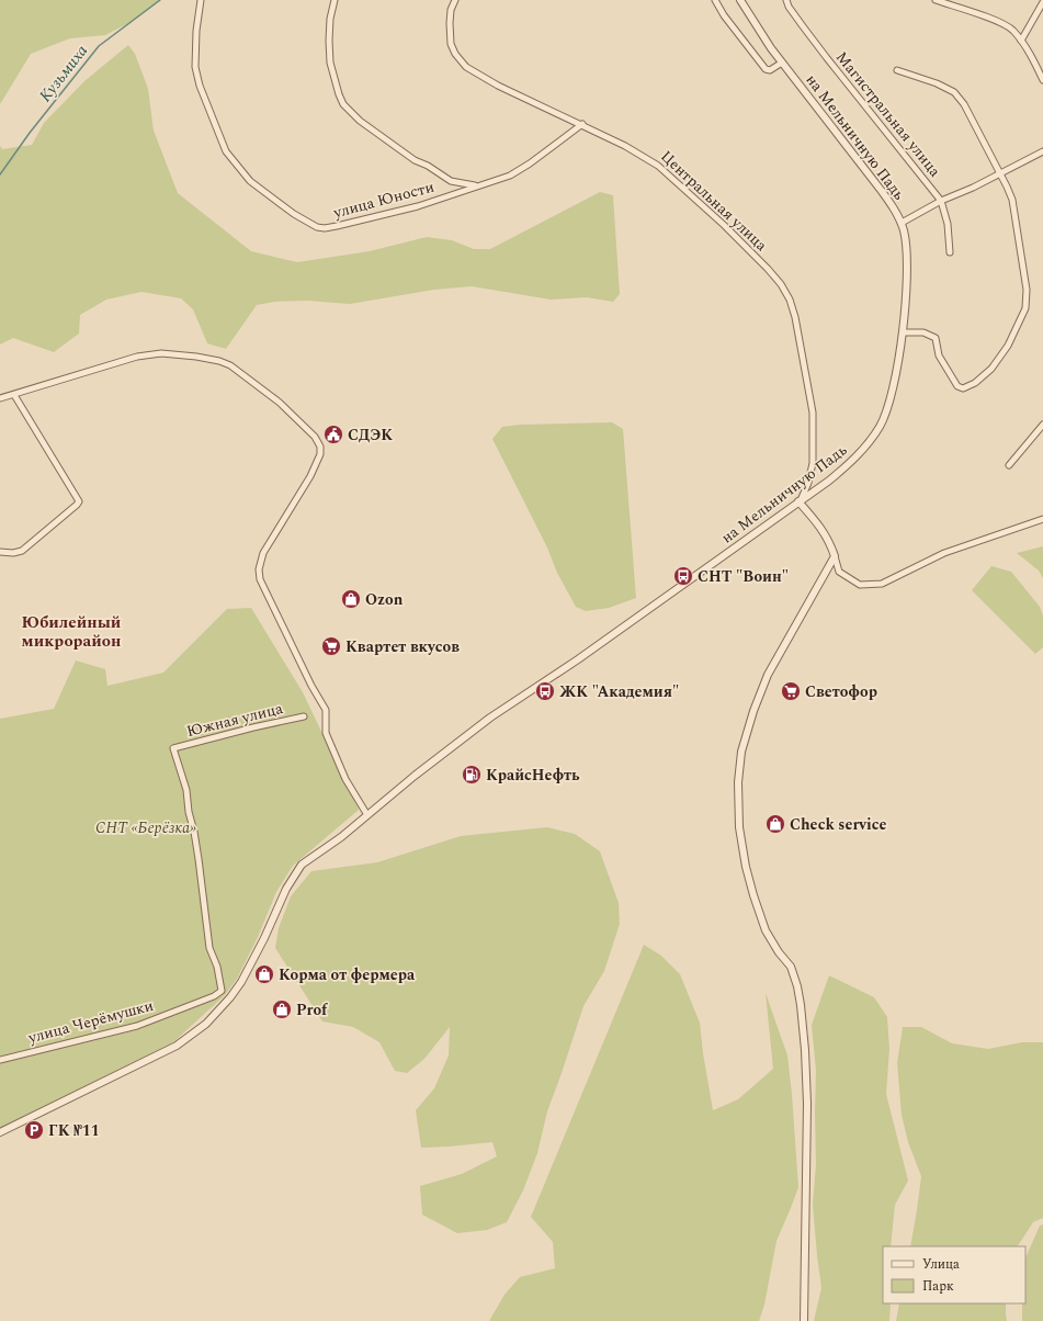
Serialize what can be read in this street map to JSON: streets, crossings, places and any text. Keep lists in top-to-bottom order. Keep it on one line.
{"streets":{"street":["Магистральная улица","на Мельничную Падь","улица Юности","Центральная улица","Южная улица","улица Черёмушки"]},"crossings":[["на Мельничную Падь","Центральная улица"],["улица Юности","Центральная улица"],["Южная улица","улица Черёмушки"]],"districts":["Юбилейный микрорайон"],"water":["Кузьмиха"],"parks":["СНТ «Берёзка»"],"places":{"public building":["СДЭК"],"bus stop":["СНТ \"Воин\"","ЖК \"Академия\""],"shop":["Ozon","Check service","Корма от фермера","Prof"],"supermarket":["Квартет вкусов","Светофор"],"fuel station":["КрайсНефть"],"parking":["ГК №11"]},"legend":["Улица","Парк"]}
